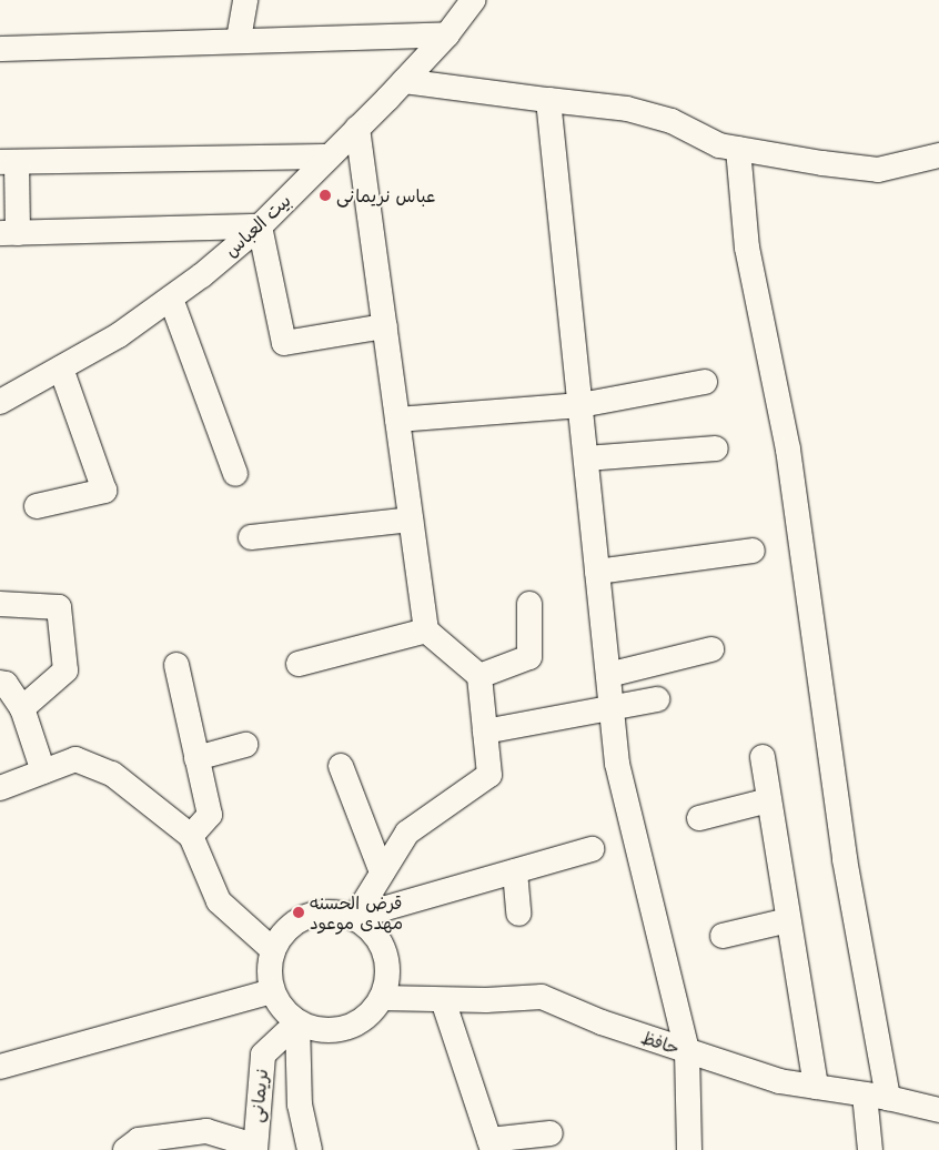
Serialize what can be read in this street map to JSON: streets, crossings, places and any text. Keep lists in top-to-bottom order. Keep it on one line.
{"streets":{"street":["بیت العباس","حافظ","نریمانی"]},"crossings":[["حافظ","نریمانی"]],"places":["عباس نریمانی","قرض الحسنه مهدی موعود"]}
